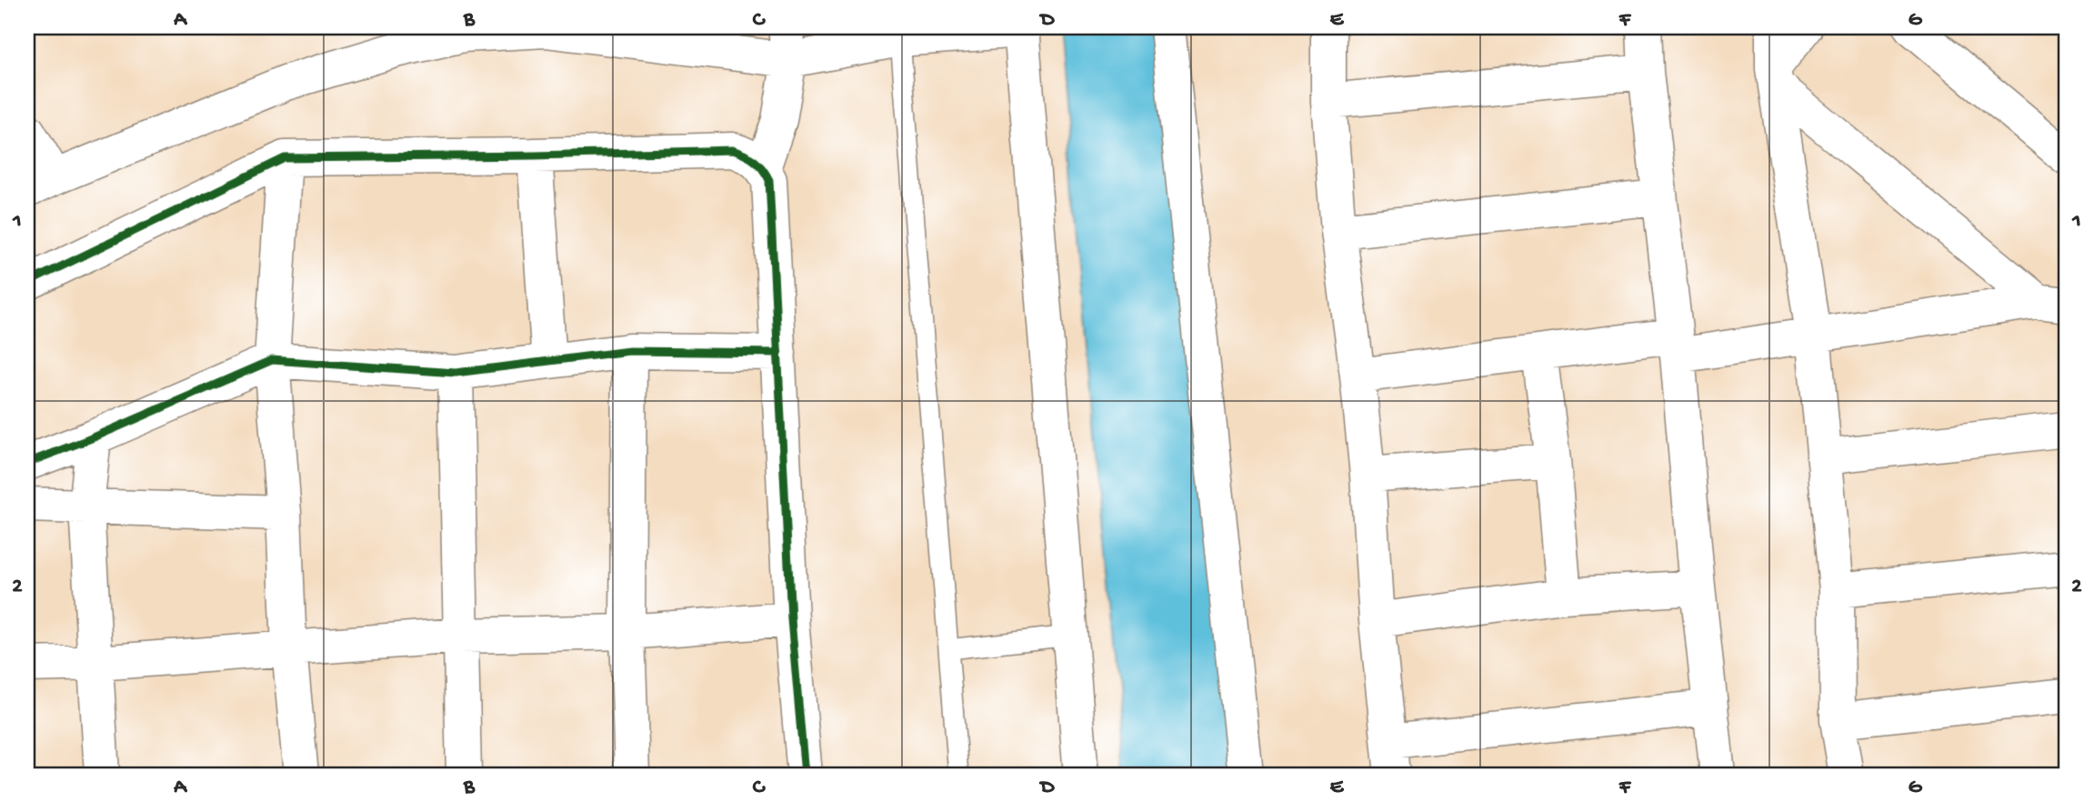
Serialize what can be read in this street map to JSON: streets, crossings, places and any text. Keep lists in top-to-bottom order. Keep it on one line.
{"grid":{"columns":["A","B","C","D","E","F","G"],"rows":["1","2"]}}
